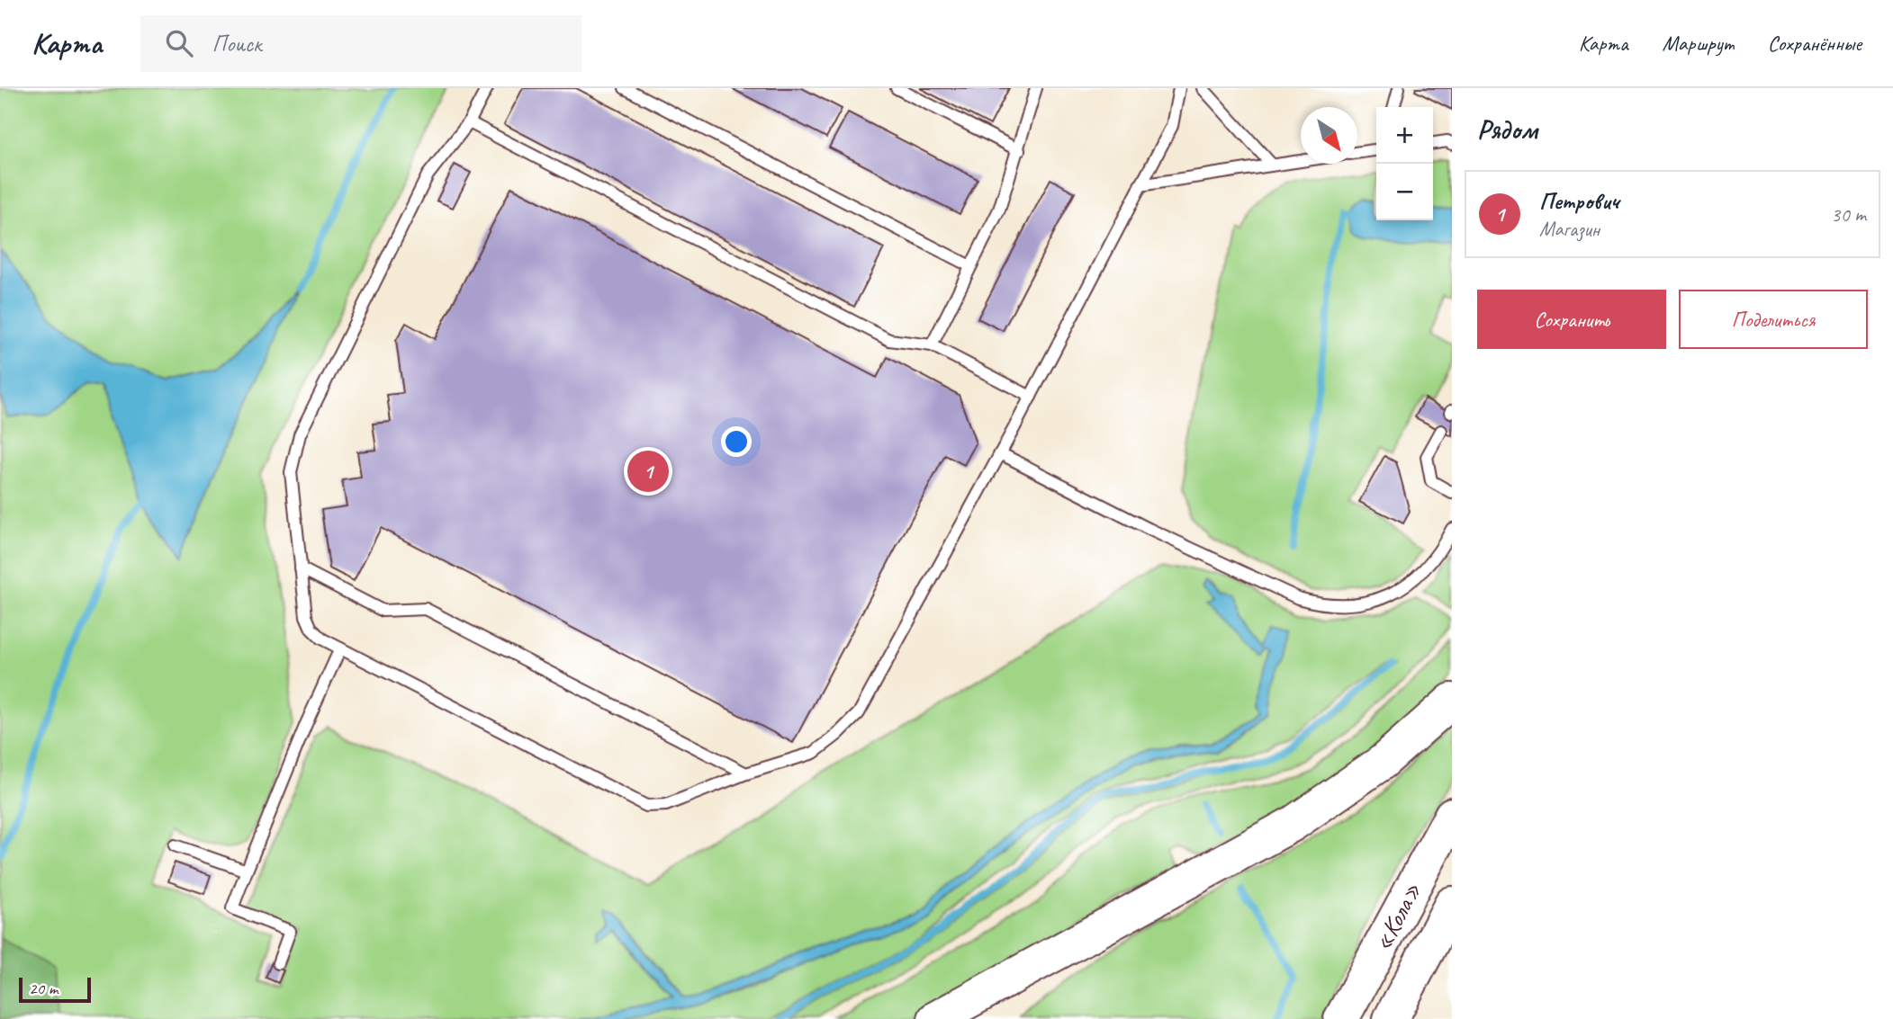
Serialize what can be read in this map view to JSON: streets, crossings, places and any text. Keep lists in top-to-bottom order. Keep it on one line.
{"streets":{"main road":["«Кола»"]},"scale_bar":"20 m","north":"bottom right","page":{"header":"Карта","search":"Поиск","nav":["Карта","Маршрут","Сохранённые"],"heading":"Рядом","map_buttons":["+","−"],"list":[{"mark":"1","name":"Петрович","note":"Магазин","value":"30 m"}],"buttons":["Сохранить","Поделиться"],"pins":"1","scale":"20 m"}}
